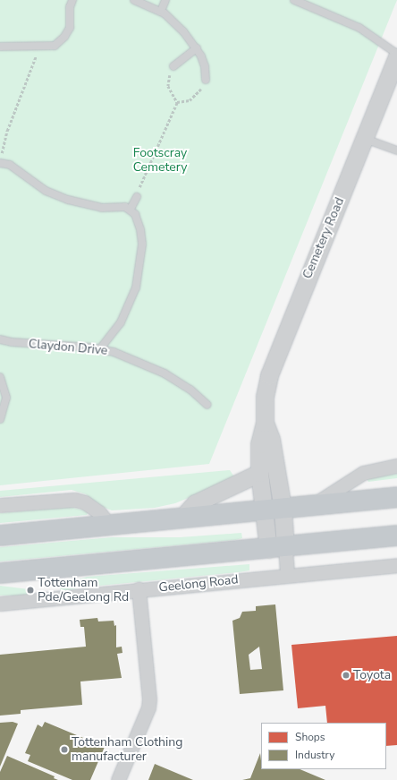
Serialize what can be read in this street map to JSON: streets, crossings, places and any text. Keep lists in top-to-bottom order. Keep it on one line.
{"streets":{"street":["Cemetery Road","Geelong Road"],"lane":["Claydon Drive"]},"crossings":[["Cemetery Road","Geelong Road"]],"parks":["Footscray Cemetery"],"places":["Tottenham Pde/Geelong Rd","Toyota","Tottenham Clothing manufacturer"],"legend":["Shops","Industry"]}
